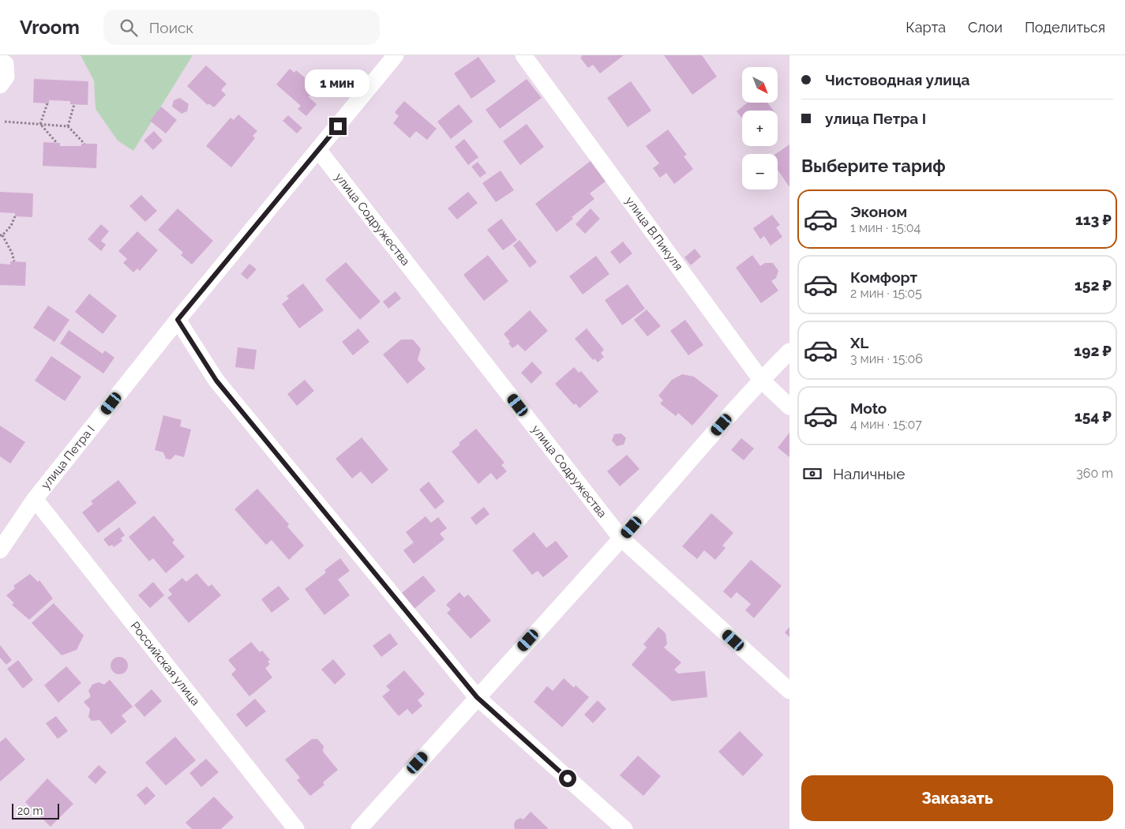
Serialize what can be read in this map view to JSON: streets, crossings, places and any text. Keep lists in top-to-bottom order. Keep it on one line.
{"streets":{"street":["улица Содружества","улица В.Пикуля","улица Петра I","Российская улица"]},"crossings":[["улица Содружества","улица Петра I"],["улица Петра I","Российская улица"]],"scale_bar":"20 m","north":"bottom right","page":{"header":"Vroom","search":"Поиск","nav":["Карта","Слои","Поделиться"],"banner":["Чистоводная улица","улица Петра I"],"map_buttons":["+","−"],"bubble":"1 мин","heading":"Выберите тариф","list":[{"name":"Эконом","note":"1 мин · 15:04","value":"113 ₽"},{"name":"Комфорт","note":"2 мин · 15:05","value":"152 ₽"},{"name":"XL","note":"3 мин · 15:06","value":"192 ₽"},{"name":"Moto","note":"4 мин · 15:07","value":"154 ₽"}],"pay":["Наличные","360 m"],"buttons":"Заказать","scale":"20 m"}}
